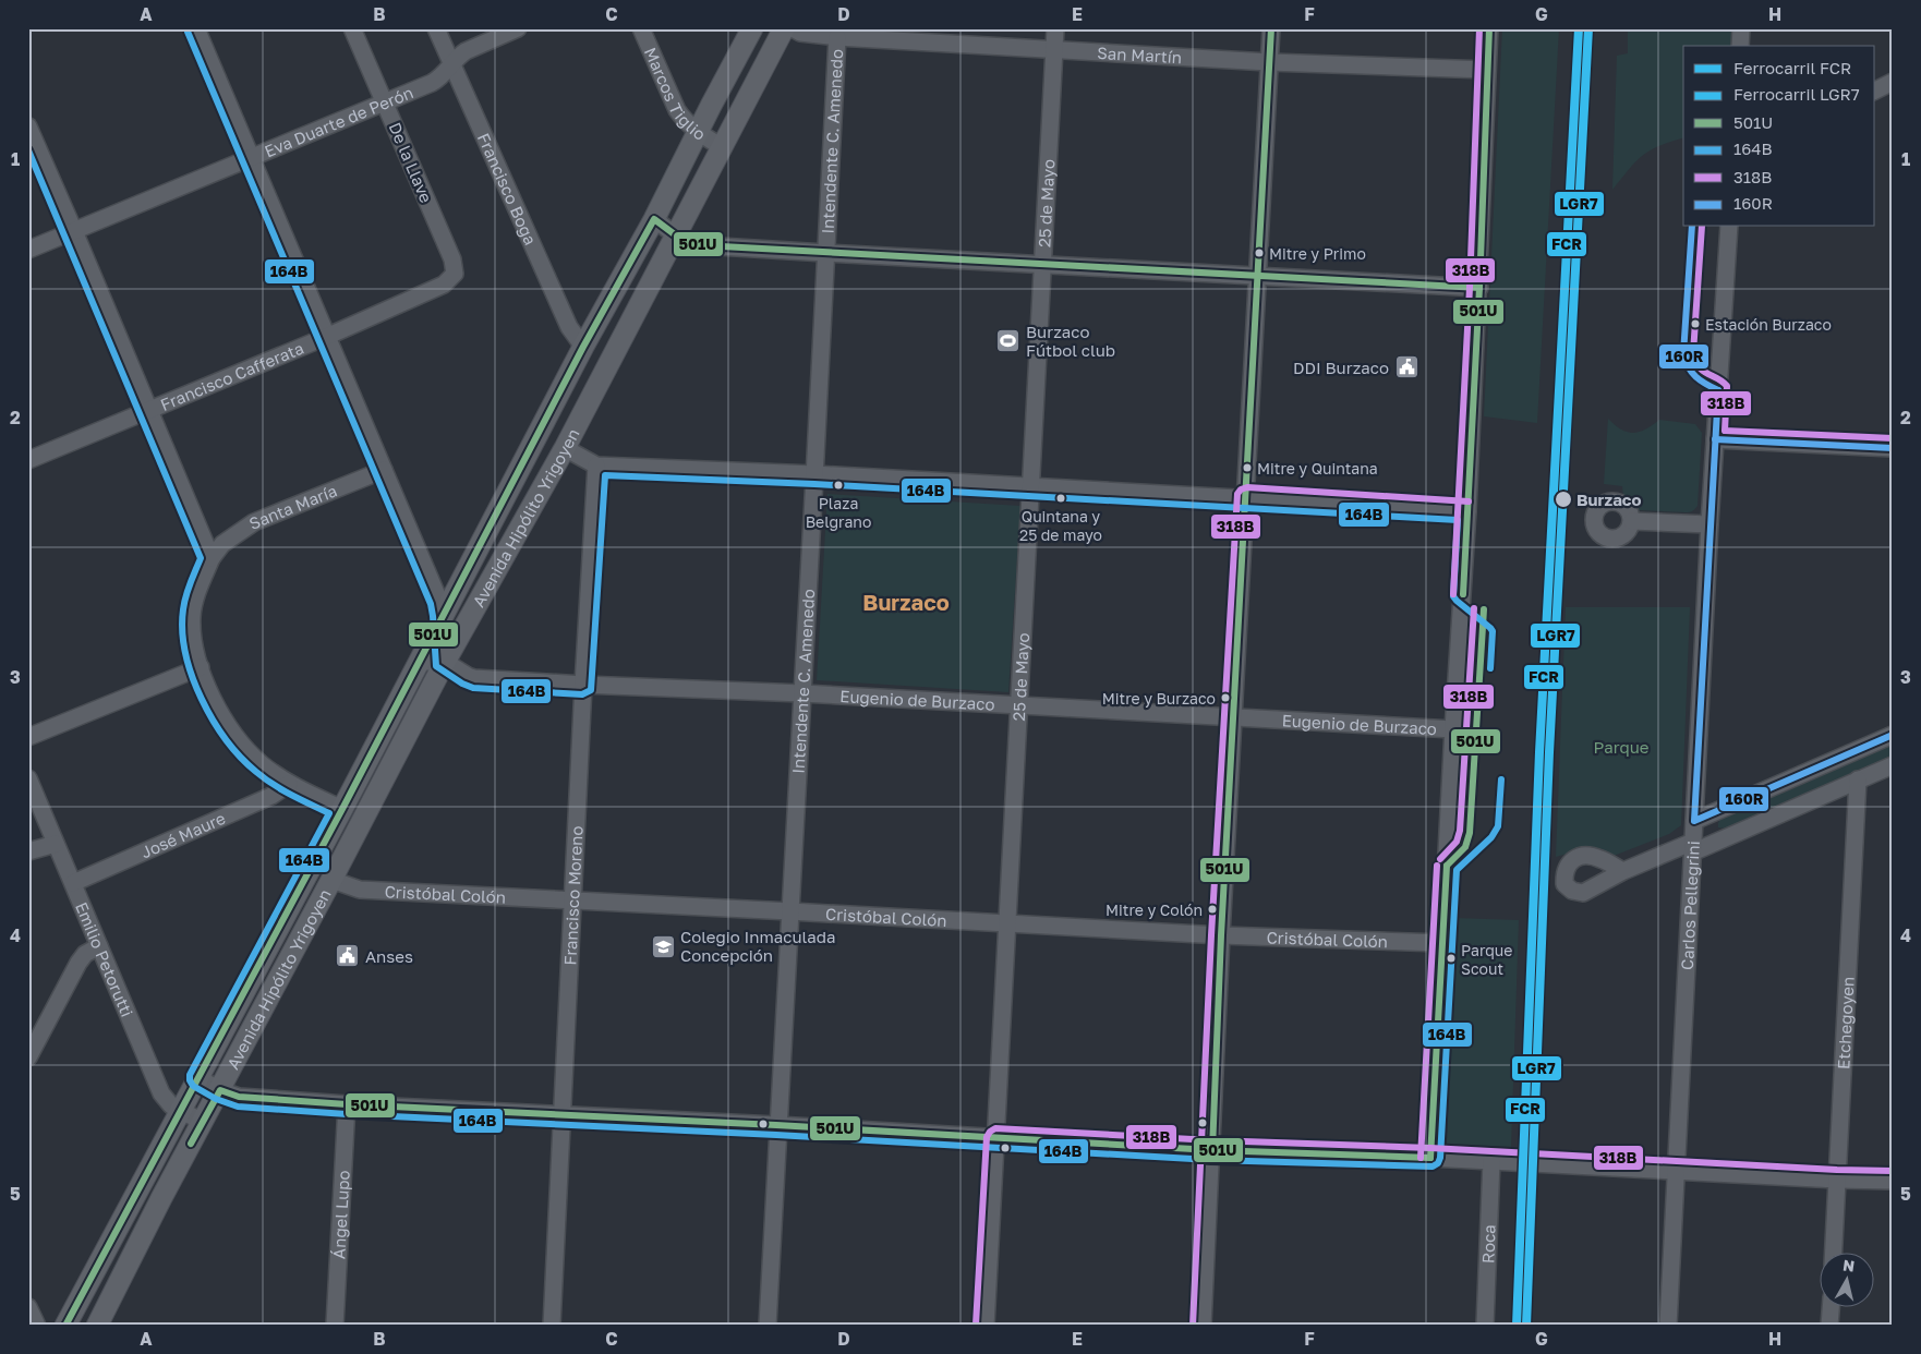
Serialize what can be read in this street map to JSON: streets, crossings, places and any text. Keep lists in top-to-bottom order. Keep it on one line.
{"streets":{"main road":["Avenida Hipólito Yrigoyen"],"street":["San Martín","Marcos Tiglio","Eva Duarte de Perón","Intendente C. Amenedo","De la Llave","Francisco Boga","25 de Mayo","Francisco Cafferata","Santa María","Eugenio de Burzaco","José Maure","Cristóbal Colón","Francisco Moreno","Carlos Pellegrini","Emilio Petorutti","Etchegoyen","Ángel Lupo","Roca"]},"crossings":[["San Martín","Intendente C. Amenedo"],["San Martín","25 de Mayo"],["Marcos Tiglio","Avenida Hipólito Yrigoyen"],["Eva Duarte de Perón","De la Llave"],["Eva Duarte de Perón","Francisco Boga"],["Intendente C. Amenedo","Eugenio de Burzaco"],["Intendente C. Amenedo","Cristóbal Colón"],["De la Llave","Francisco Cafferata"],["Francisco Boga","Avenida Hipólito Yrigoyen"],["25 de Mayo","Eugenio de Burzaco"],["25 de Mayo","Cristóbal Colón"],["Avenida Hipólito Yrigoyen","Eugenio de Burzaco"],["Avenida Hipólito Yrigoyen","Cristóbal Colón"],["Avenida Hipólito Yrigoyen","Emilio Petorutti"],["Eugenio de Burzaco","Francisco Moreno"],["José Maure","Emilio Petorutti"],["Cristóbal Colón","Francisco Moreno"]],"districts":["Burzaco"],"parks":["Parque"],"places":{"other":["Mitre y Primo","Estación Burzaco","Mitre y Quintana","Plaza Belgrano","Quintana y 25 de mayo","Burzaco","Mitre y Burzaco","Mitre y Colón","Parque Scout"],"sports":["Burzaco Fútbol club"],"public building":["DDI Burzaco","Anses"],"school or university":["Colegio Inmaculada Concepción"]},"lines":["rail line FCR","rail line LGR7","transit line 501U","transit line 318B","transit line 164B","transit line 160R"],"legend":["Ferrocarril FCR","Ferrocarril LGR7","501U","164B","318B","160R"],"north":"top","grid":{"columns":["A","B","C","D","E","F","G","H"],"rows":["1","2","3","4","5"]}}
